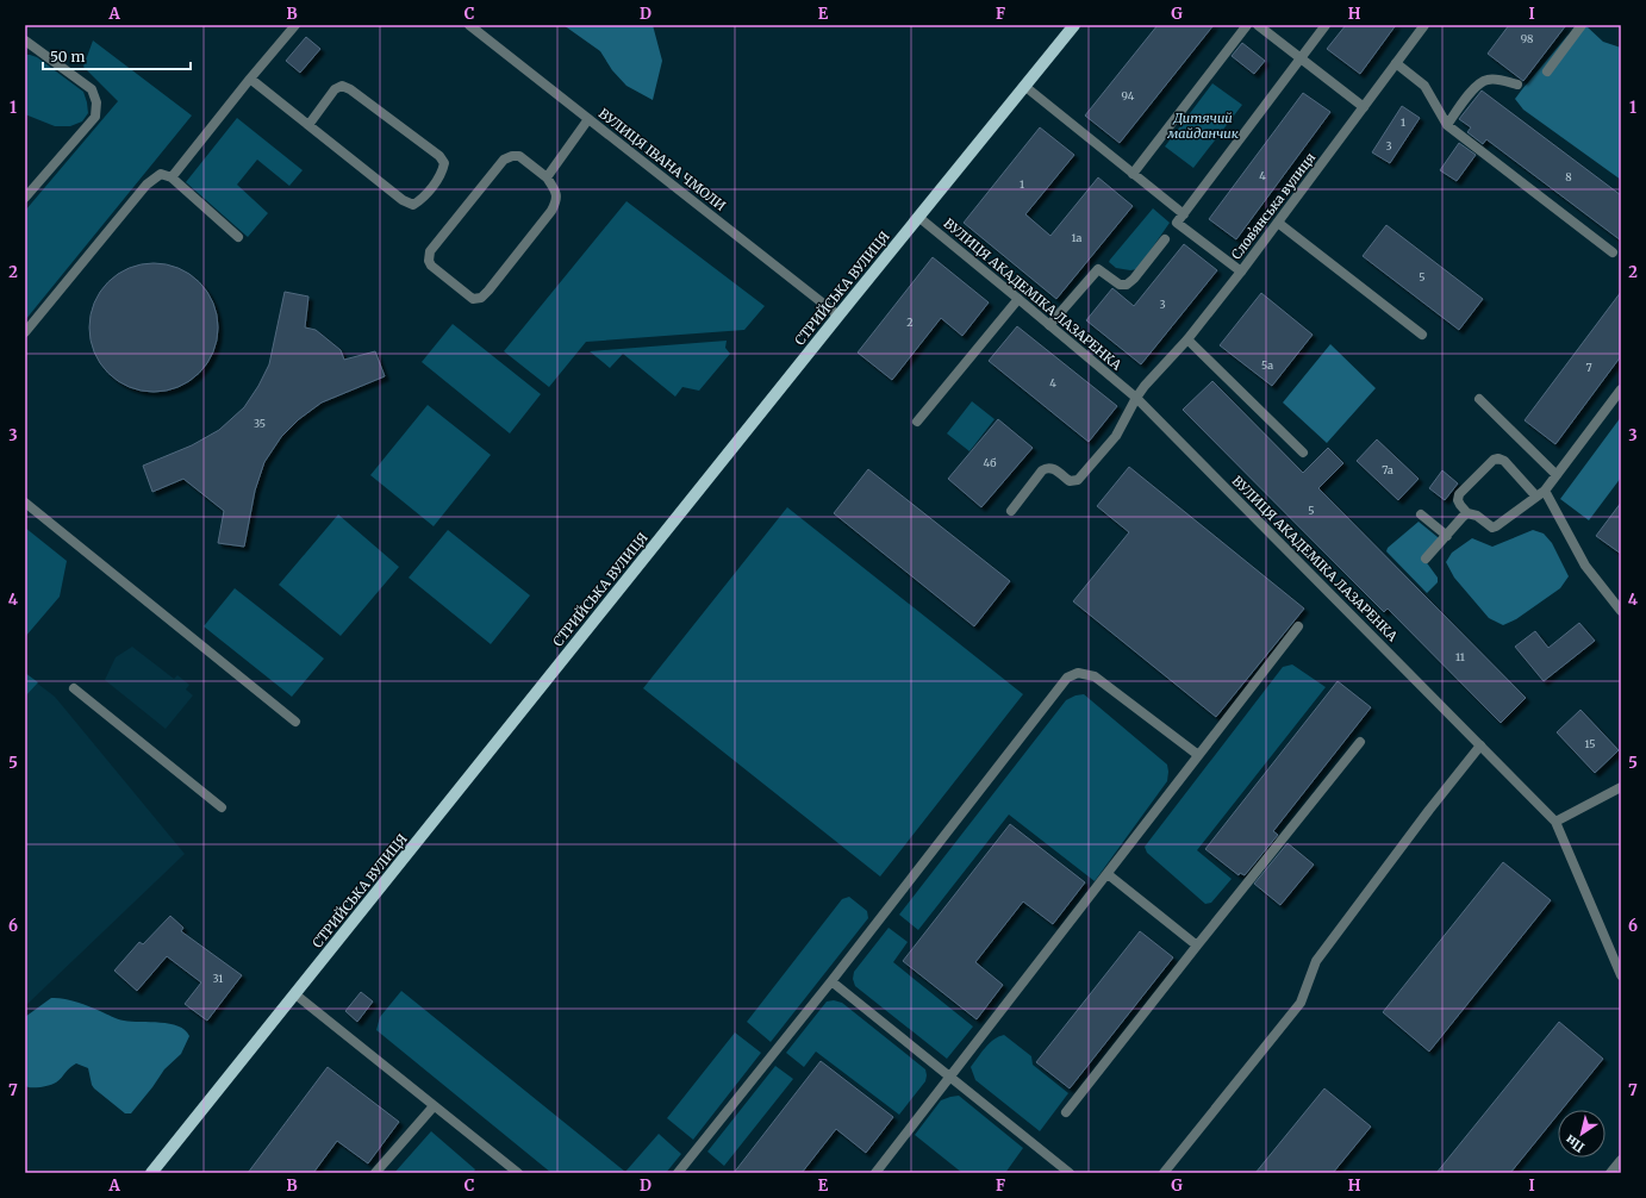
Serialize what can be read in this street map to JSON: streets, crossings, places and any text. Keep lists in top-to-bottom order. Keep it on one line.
{"streets":{"main road":["СТРИЙСЬКА ВУЛИЦЯ"],"street":["ВУЛИЦЯ ІВАНА ЧМОЛИ","Словʼянська вулиця","ВУЛИЦЯ АКАДЕМІКА ЛАЗАРЕНКА"]},"crossings":[["ВУЛИЦЯ ІВАНА ЧМОЛИ","СТРИЙСЬКА ВУЛИЦЯ"],["Словʼянська вулиця","ВУЛИЦЯ АКАДЕМІКА ЛАЗАРЕНКА"],["СТРИЙСЬКА ВУЛИЦЯ","ВУЛИЦЯ АКАДЕМІКА ЛАЗАРЕНКА"]],"parks":["Дитячий майданчик"],"house_numbers":["98","94","1","3","4","8","1","1а","5","3","2","5а","7","4","35","4б","7а","5","11","15","31"],"scale_bar":"50 m","north":"bottom left","grid":{"columns":["A","B","C","D","E","F","G","H","I"],"rows":["1","2","3","4","5","6","7"]}}
